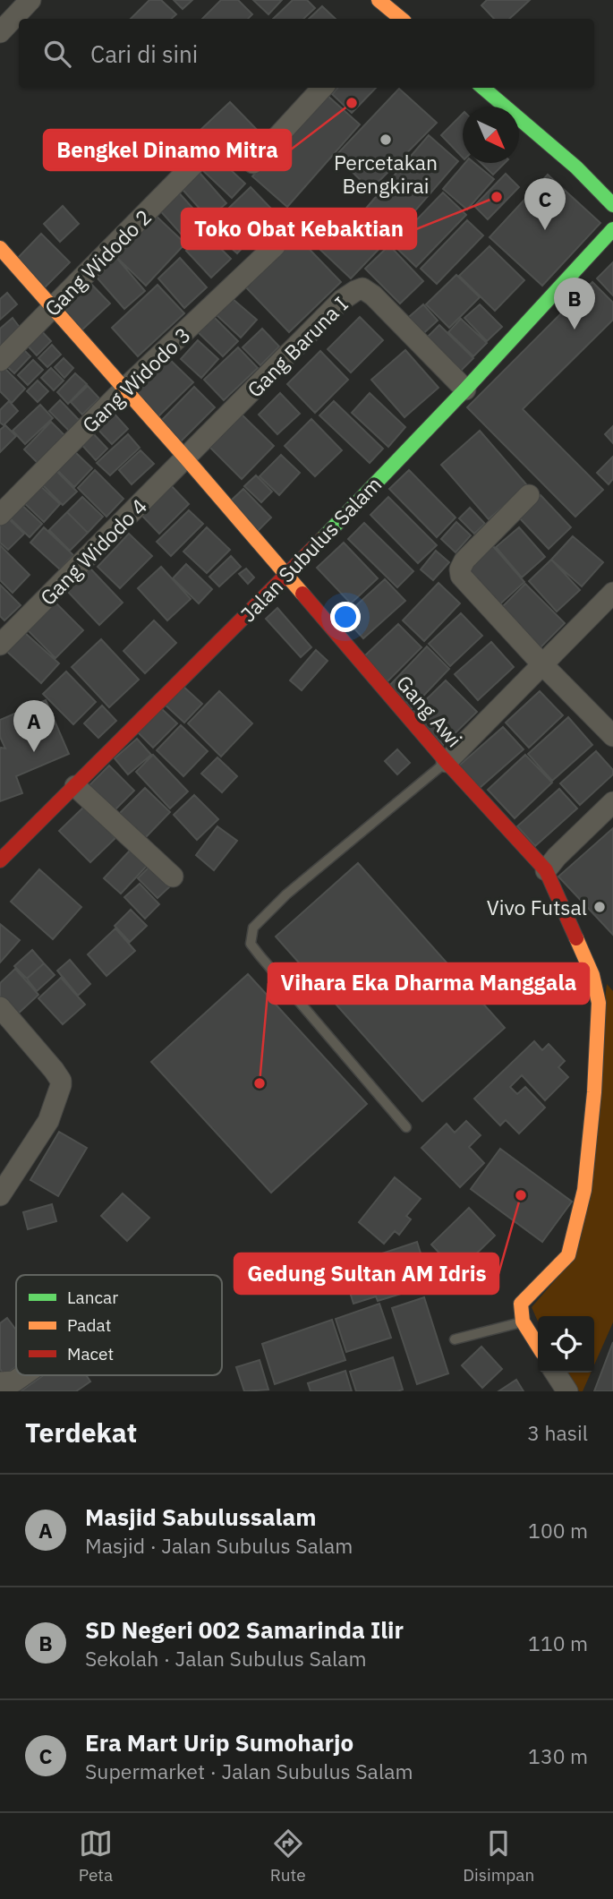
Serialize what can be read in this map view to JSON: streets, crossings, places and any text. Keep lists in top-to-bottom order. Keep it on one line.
{"streets":{"street":["Gang Widodo 2","Gang Baruna I","Gang Widodo 3","Jalan Subulus Salam","Gang Widodo 4","Gang Awi"]},"crossings":[["Gang Widodo 2","Gang Awi"],["Gang Baruna I","Jalan Subulus Salam"],["Gang Baruna I","Gang Widodo 4"],["Gang Baruna I","Gang Awi"],["Gang Widodo 3","Gang Awi"],["Jalan Subulus Salam","Gang Awi"],["Gang Widodo 4","Gang Awi"]],"places":["Bengkel Dinamo Mitra","Percetakan Bengkirai","Toko Obat Kebaktian","Vivo Futsal","Vihara Eka Dharma Manggala","Gedung Sultan AM Idris"],"legend":["Lancar","Padat","Macet"],"north":"bottom right","page":{"search":"Cari di sini","pins":["C","B","A"],"heading":["Terdekat","3 hasil"],"list":[{"mark":"A","name":"Masjid Sabulussalam","note":"Masjid · Jalan Subulus Salam","value":"100 m"},{"mark":"B","name":"SD Negeri 002 Samarinda Ilir","note":"Sekolah · Jalan Subulus Salam","value":"110 m"},{"mark":"C","name":"Era Mart Urip Sumoharjo","note":"Supermarket · Jalan Subulus Salam","value":"130 m"}],"nav":["Peta","Rute","Disimpan"]}}
